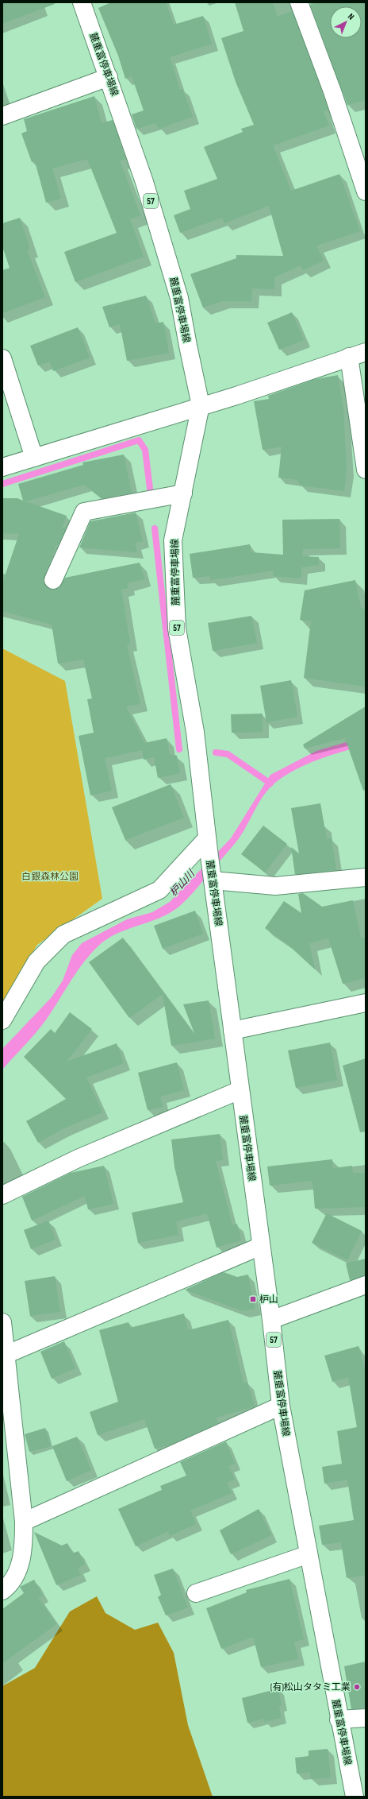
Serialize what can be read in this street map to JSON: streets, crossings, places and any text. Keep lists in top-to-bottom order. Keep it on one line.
{"streets":{"street":["麓重富停車場線","57"]},"water":["枦山川"],"parks":["白銀森林公園"],"places":{"transit":["枦山"],"other":["(有)松山タタミ工業"]},"north":"top right"}
